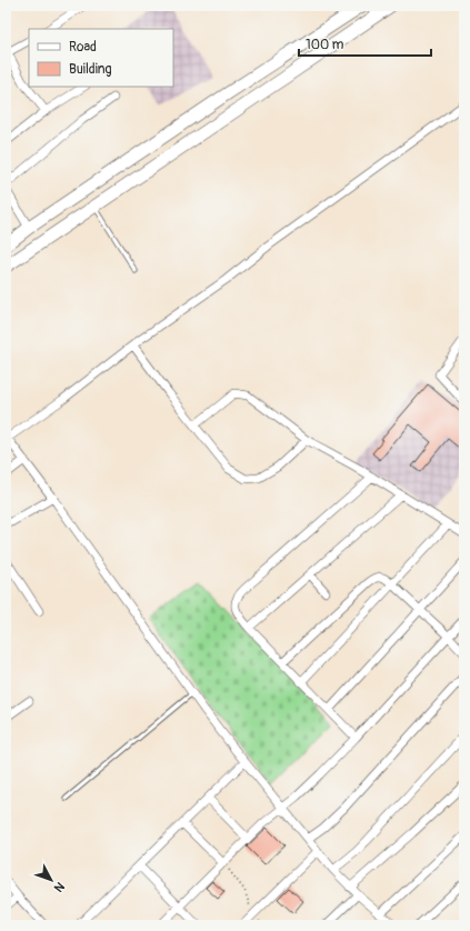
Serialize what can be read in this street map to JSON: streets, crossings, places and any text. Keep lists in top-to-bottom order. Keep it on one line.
{"legend":["Road","Building"],"scale_bar":"100 m","north":"bottom right"}
